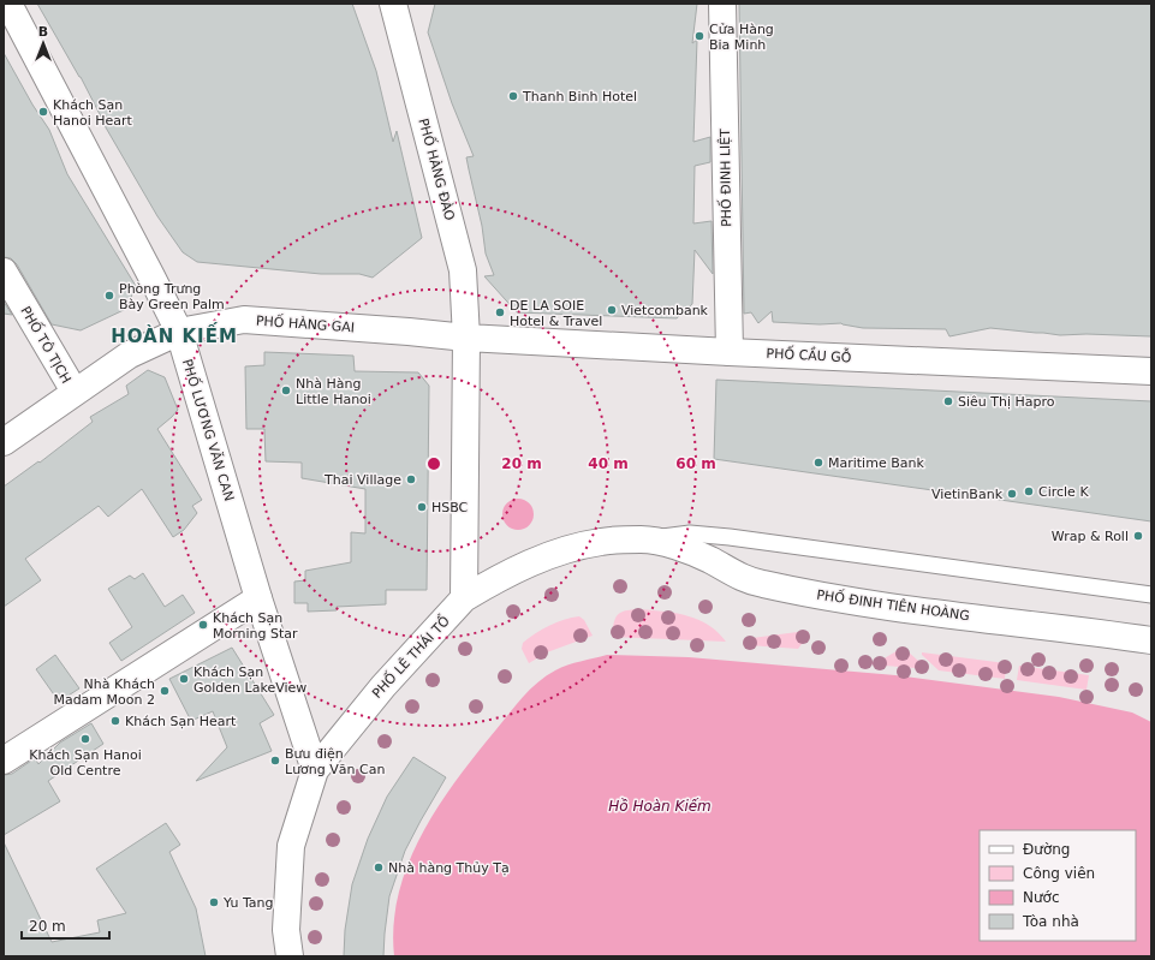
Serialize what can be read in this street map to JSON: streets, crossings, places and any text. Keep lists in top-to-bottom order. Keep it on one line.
{"streets":{"street":["PHỐ HÀNG ĐÀO","PHỐ ĐINH LIỆT","PHỐ HÀNG GAI","PHỐ TÔ TỊCH","PHỐ CẦU GỖ","PHỐ LƯƠNG VĂN CAN","PHỐ ĐINH TIÊN HOÀNG","PHỐ LÊ THÁI TỔ"]},"crossings":[["PHỐ HÀNG ĐÀO","PHỐ HÀNG GAI"],["PHỐ HÀNG ĐÀO","PHỐ CẦU GỖ"],["PHỐ ĐINH LIỆT","PHỐ CẦU GỖ"],["PHỐ HÀNG GAI","PHỐ TÔ TỊCH"],["PHỐ HÀNG GAI","PHỐ CẦU GỖ"],["PHỐ HÀNG GAI","PHỐ LƯƠNG VĂN CAN"],["PHỐ LƯƠNG VĂN CAN","PHỐ LÊ THÁI TỔ"],["PHỐ ĐINH TIÊN HOÀNG","PHỐ LÊ THÁI TỔ"]],"districts":["HOÀN KIẾM"],"water":["Hồ Hoàn Kiếm"],"places":["Cửa Hàng Bia Minh","Thanh Binh Hotel","Khách Sạn Hanoi Heart","Phòng Trưng Bày Green Palm","Vietcombank","DE LA SOIE Hotel & Travel","Nhà Hàng Little Hanoi","Siêu Thị Hapro","Maritime Bank","Thai Village","Circle K","VietinBank","HSBC","Wrap & Roll","Khách Sạn Morning Star","Khách Sạn Golden LakeView","Nhà Khách Madam Moon 2","Khách Sạn Heart","Khách Sạn Hanoi Old Centre","Bưu điện Lương Văn Can","Nhà hàng Thủy Tạ","Yu Tang"],"legend":["Đường","Công viên","Nước","Tòa nhà"],"scale_bar":"20 m","north":"top","rings":["20 m","40 m","60 m"]}
